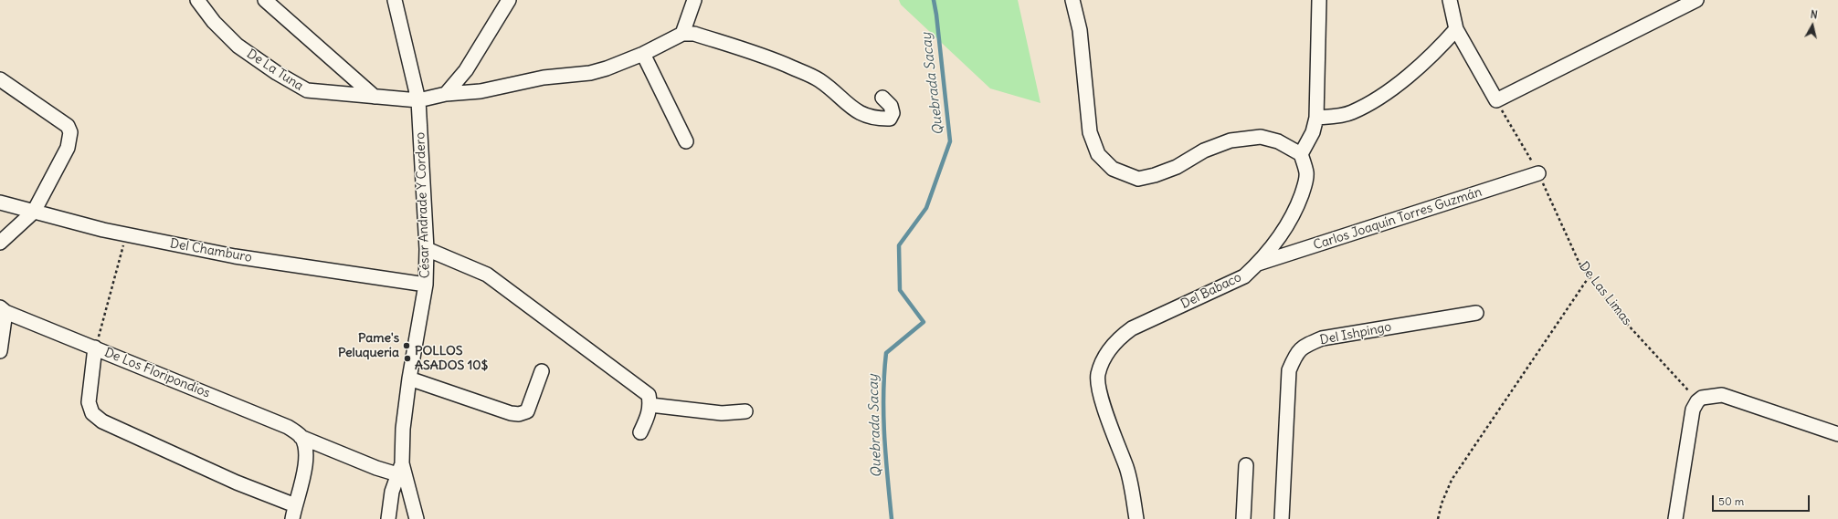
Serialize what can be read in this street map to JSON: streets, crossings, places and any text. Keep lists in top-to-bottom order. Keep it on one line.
{"streets":{"street":["De La Tuna","César Andrade Y Cordero","Carlos Joaquín Torres Guzmán","Del Chamburo","Del Babaco","Del Ishpingo","De Los Floripondios"],"path":["De Las Limas"]},"crossings":[["De La Tuna","César Andrade Y Cordero"],["César Andrade Y Cordero","Del Chamburo"],["César Andrade Y Cordero","De Los Floripondios"],["Carlos Joaquín Torres Guzmán","Del Babaco"],["Carlos Joaquín Torres Guzmán","De Las Limas"]],"water":["Quebrada Sacay"],"places":["Pame's Peluqueria","POLLOS ASADOS 10$"],"scale_bar":"50 m","north":"top"}
